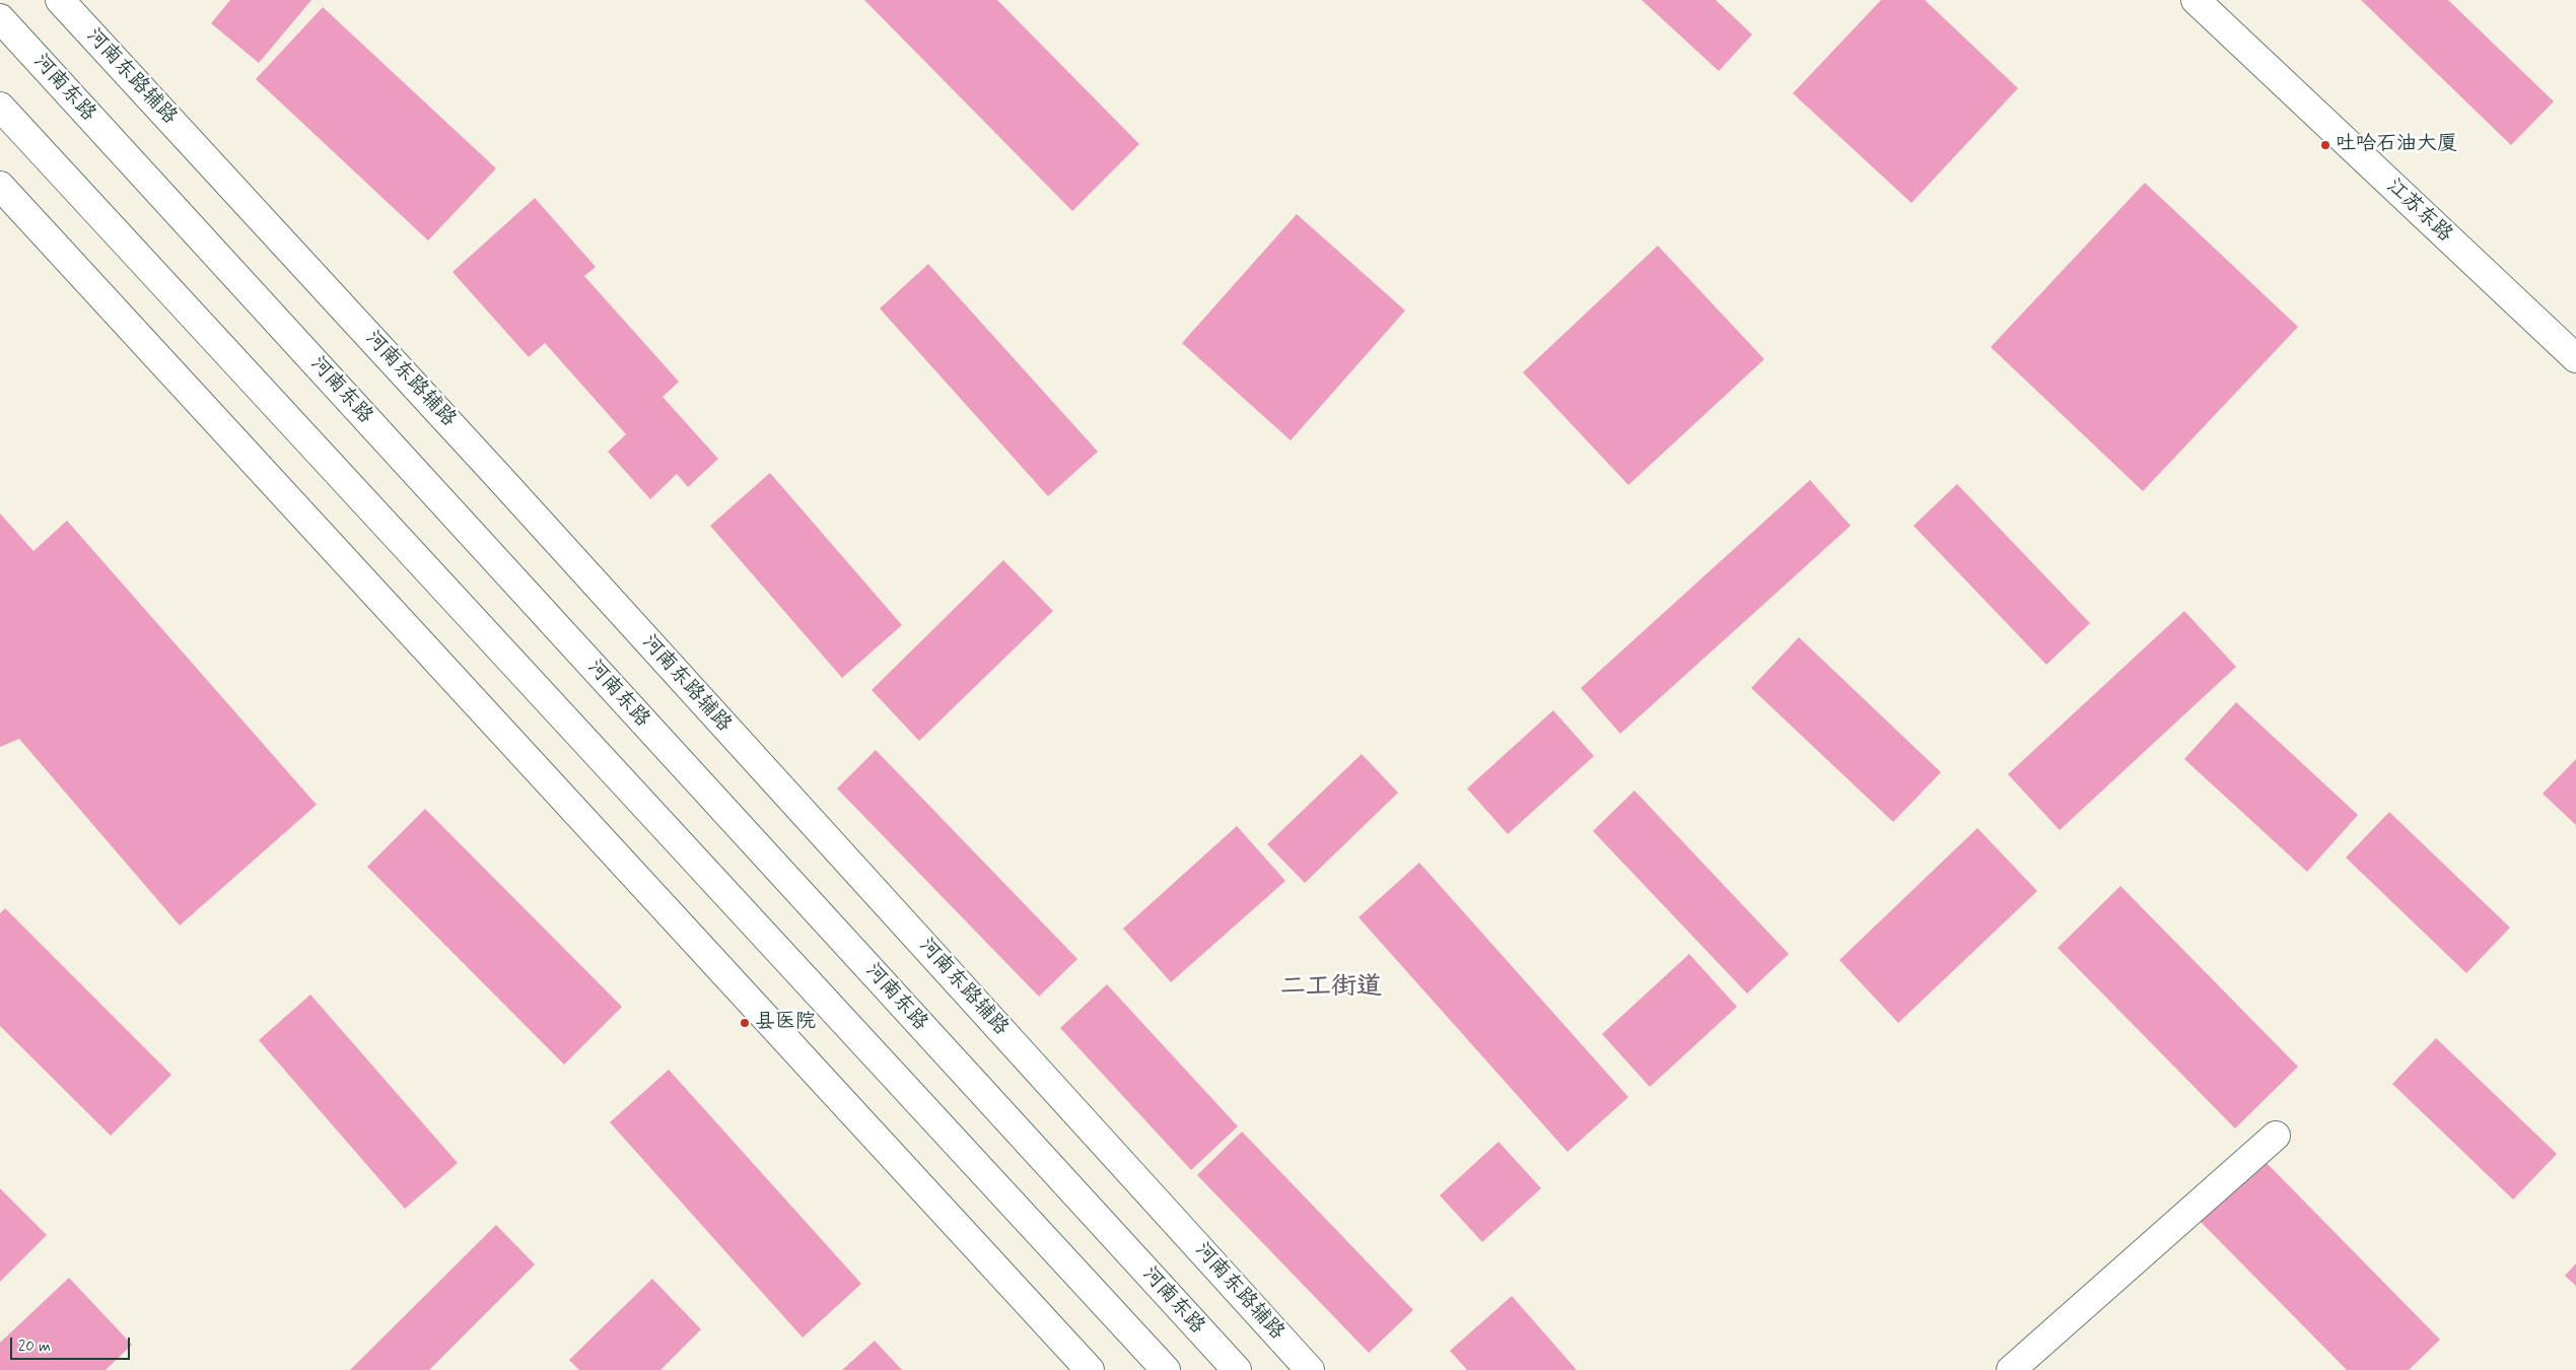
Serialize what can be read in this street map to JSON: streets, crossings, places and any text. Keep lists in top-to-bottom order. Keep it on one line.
{"streets":{"street":["河南东路辅路","河南东路","江苏东路"]},"districts":["二工街道"],"places":["吐哈石油大厦","县医院"],"scale_bar":"20 m"}
